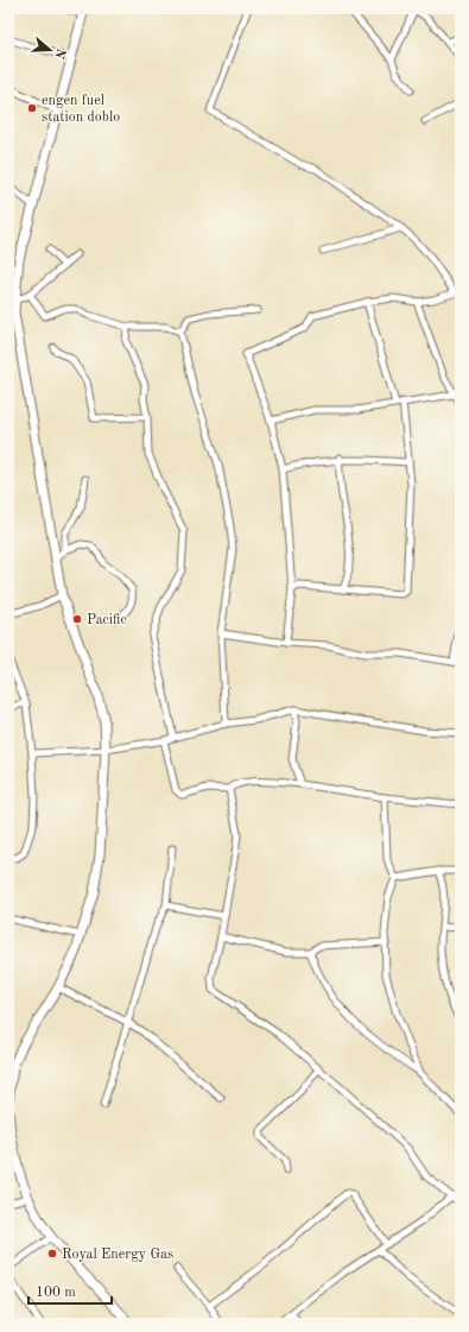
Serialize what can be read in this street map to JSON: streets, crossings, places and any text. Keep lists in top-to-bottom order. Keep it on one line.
{"places":["engen fuel station doblo","Pacific","Royal Energy Gas"],"scale_bar":"100 m","north":"right"}
